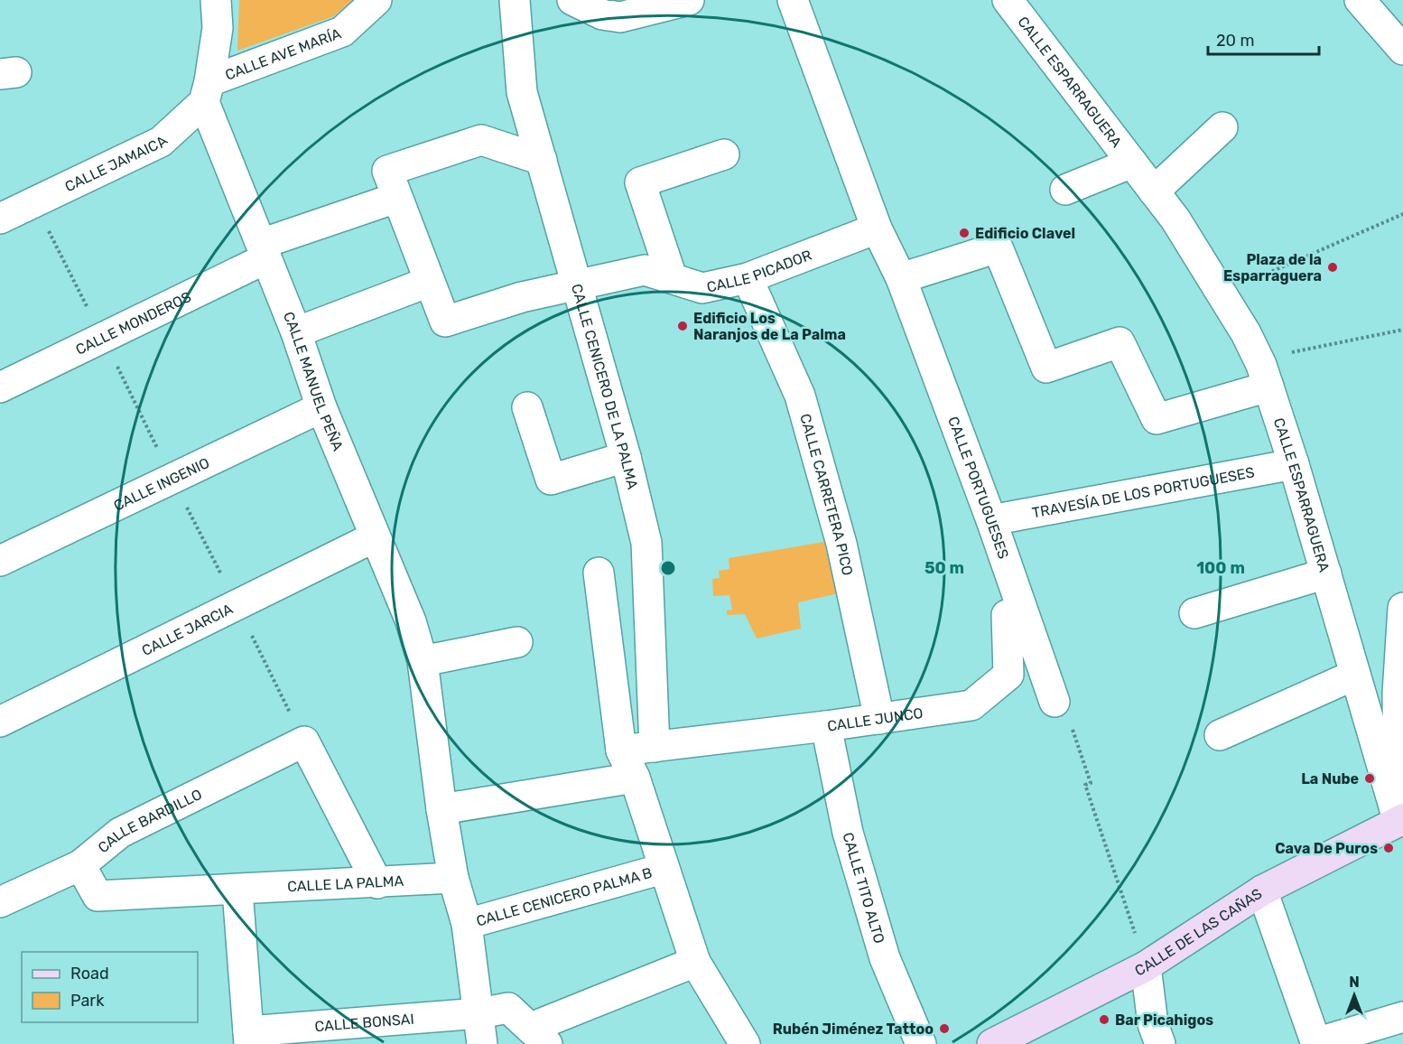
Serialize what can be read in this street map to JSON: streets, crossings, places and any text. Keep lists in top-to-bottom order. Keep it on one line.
{"streets":{"main road":["CALLE DE LAS CAÑAS"],"street":["CALLE AVE MARÍA","CALLE ESPARRAGUERA","CALLE JAMAICA","CALLE PICADOR","CALLE MONDEROS","CALLE MANUEL PEÑA","CALLE CENICERO DE LA PALMA","CALLE INGENIO","CALLE PORTUGUESES","TRAVESÍA DE LOS PORTUGUESES","CALLE CARRETERA PICO","CALLE JARCIA","CALLE JUNCO","CALLE BARDILLO","CALLE LA PALMA","CALLE TITO ALTO","CALLE CENICERO PALMA B","CALLE BONSAI"]},"crossings":[["CALLE AVE MARÍA","CALLE JAMAICA"],["CALLE AVE MARÍA","CALLE MANUEL PEÑA"],["CALLE ESPARRAGUERA","TRAVESÍA DE LOS PORTUGUESES"],["CALLE ESPARRAGUERA","CALLE DE LAS CAÑAS"],["CALLE JAMAICA","CALLE MANUEL PEÑA"],["CALLE PICADOR","CALLE CENICERO DE LA PALMA"],["CALLE PICADOR","CALLE PORTUGUESES"],["CALLE PICADOR","CALLE CARRETERA PICO"],["CALLE MONDEROS","CALLE MANUEL PEÑA"],["CALLE MANUEL PEÑA","CALLE INGENIO"],["CALLE MANUEL PEÑA","CALLE JARCIA"],["CALLE MANUEL PEÑA","CALLE LA PALMA"],["CALLE MANUEL PEÑA","CALLE CENICERO PALMA B"],["CALLE MANUEL PEÑA","CALLE BONSAI"],["CALLE CENICERO DE LA PALMA","CALLE JUNCO"],["CALLE PORTUGUESES","TRAVESÍA DE LOS PORTUGUESES"],["CALLE PORTUGUESES","CALLE JUNCO"],["CALLE CARRETERA PICO","CALLE JUNCO"],["CALLE JUNCO","CALLE TITO ALTO"],["CALLE BARDILLO","CALLE LA PALMA"]],"places":["Edificio Clavel","Plaza de la Esparraguera","Edificio Los Naranjos de La Palma","La Nube","Cava De Puros","Bar Picahigos","Rubén Jiménez Tattoo"],"legend":["Road","Park"],"scale_bar":"20 m","north":"top","rings":["50 m","100 m"]}
